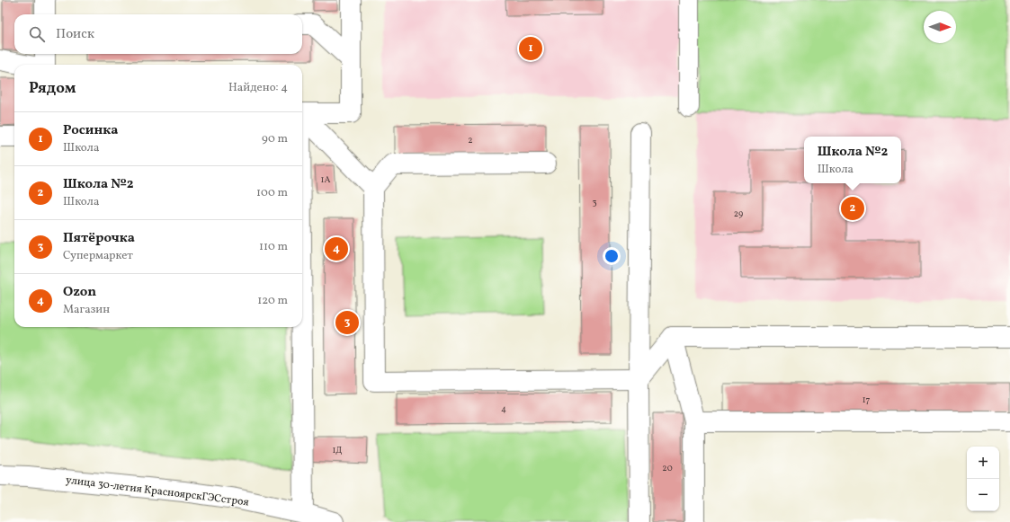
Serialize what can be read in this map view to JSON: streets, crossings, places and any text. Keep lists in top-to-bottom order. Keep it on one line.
{"streets":{"main road":["улица 30-летия КрасноярскГЭСстроя"]},"house_numbers":["2","1А","3","29","17","4","1Д","20"],"north":"right","page":{"search":"Поиск","pins":["1","2","4","3"],"heading":["Рядом","Найдено: 4"],"list":[{"mark":"1","name":"Росинка","note":"Школа","value":"90 m"},{"mark":"2","name":"Школа №2","note":"Школа","value":"100 m"},{"mark":"3","name":"Пятёрочка","note":"Супермаркет","value":"110 m"},{"mark":"4","name":"Ozon","note":"Магазин","value":"120 m"}],"popup":["Школа №2","Школа"],"map_buttons":["+","−"]}}
